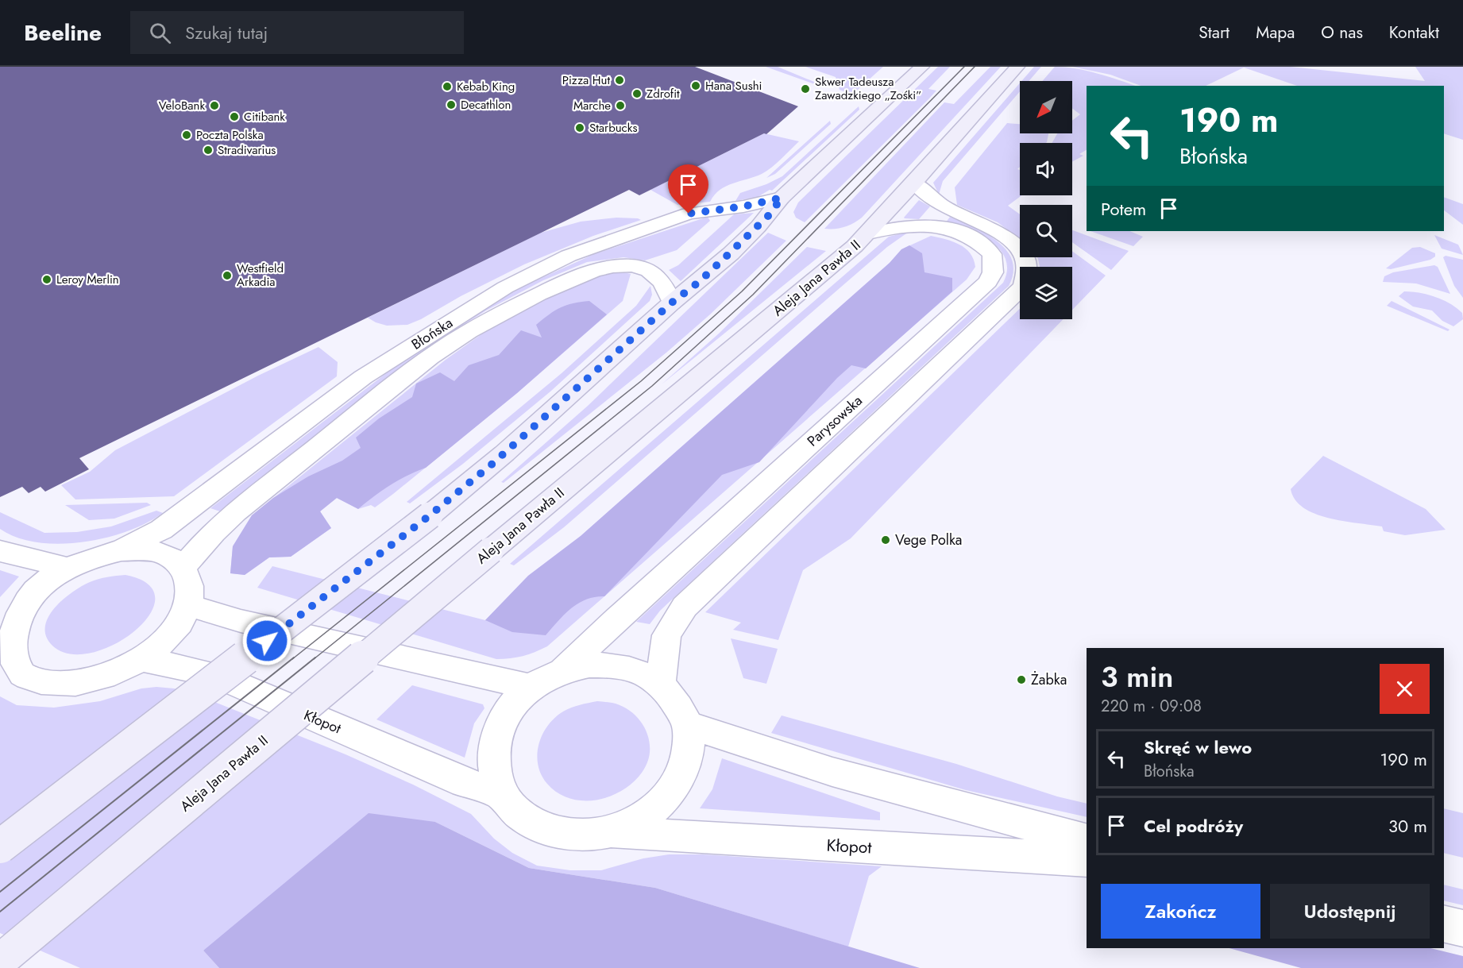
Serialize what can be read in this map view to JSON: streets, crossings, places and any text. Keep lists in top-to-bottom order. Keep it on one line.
{"streets":{"main road":["Aleja Jana Pawła II"],"street":["Błońska","Parysowska","Kłopot"]},"crossings":[["Aleja Jana Pawła II","Parysowska"],["Błońska","Kłopot"]],"places":["Pizza Hut","Hana Sushi","Kebab King","Skwer Tadeusza Zawadzkiego „Zośki”","Zdrofit","Decathlon","VeloBank","Marche","Citibank","Starbucks","Poczta Polska","Stradivarius","Westfield Arkadia","Leroy Merlin","Vege Polka","Żabka"],"north":"bottom left","page":{"header":"Beeline","search":"Szukaj tutaj","nav":["Start","Mapa","O nas","Kontakt"],"turn":["190 m","Błońska"],"then":"Potem","heading":["3 min","220 m · 09:08"],"list":[{"name":"Skręć w lewo","note":"Błońska","value":"190 m"},{"name":"Cel podróży","value":"30 m"}],"buttons":["Zakończ","Udostępnij"]}}
